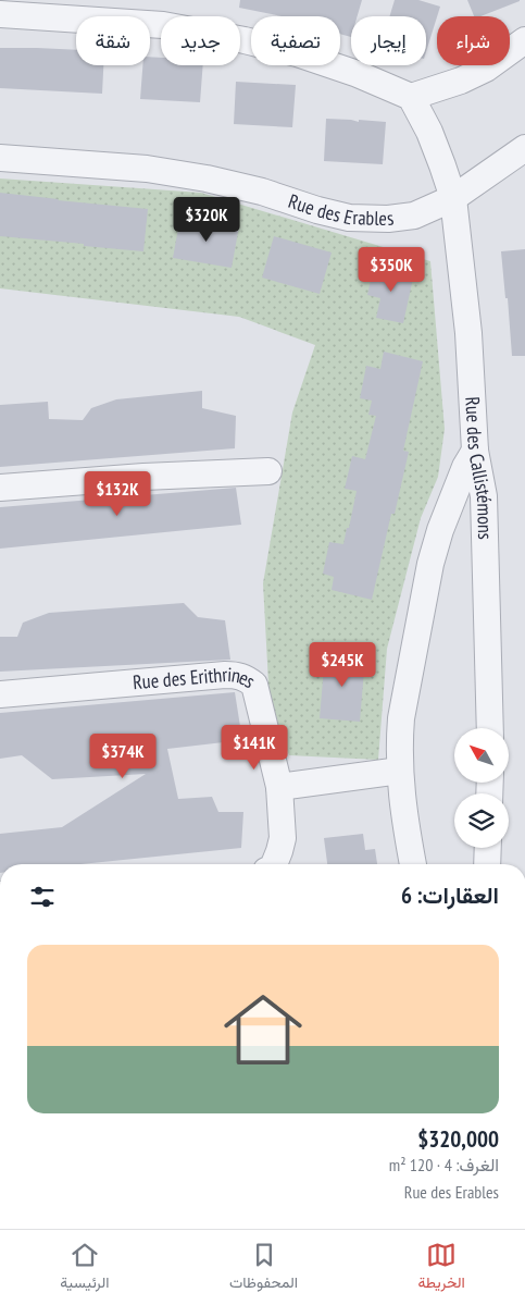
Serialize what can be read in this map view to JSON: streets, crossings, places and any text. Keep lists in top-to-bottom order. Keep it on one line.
{"streets":{"street":["Rue des Erables","Rue des Callistémons","Rue des Erithrines"]},"crossings":[["Rue des Erables","Rue des Callistémons"]],"north":"top left","page":{"chip":["شراء","إيجار","تصفية","جديد","شقة"],"price":["$320K","$350K","$132K","$245K","$141K","$374K"],"heading":"العقارات: 6","list":[{"name":"$320,000","note":"الغرف: 4 · 120 m² · Rue des Erables"}],"tabs":["الخريطة","المحفوظات","الرئيسية"]}}
